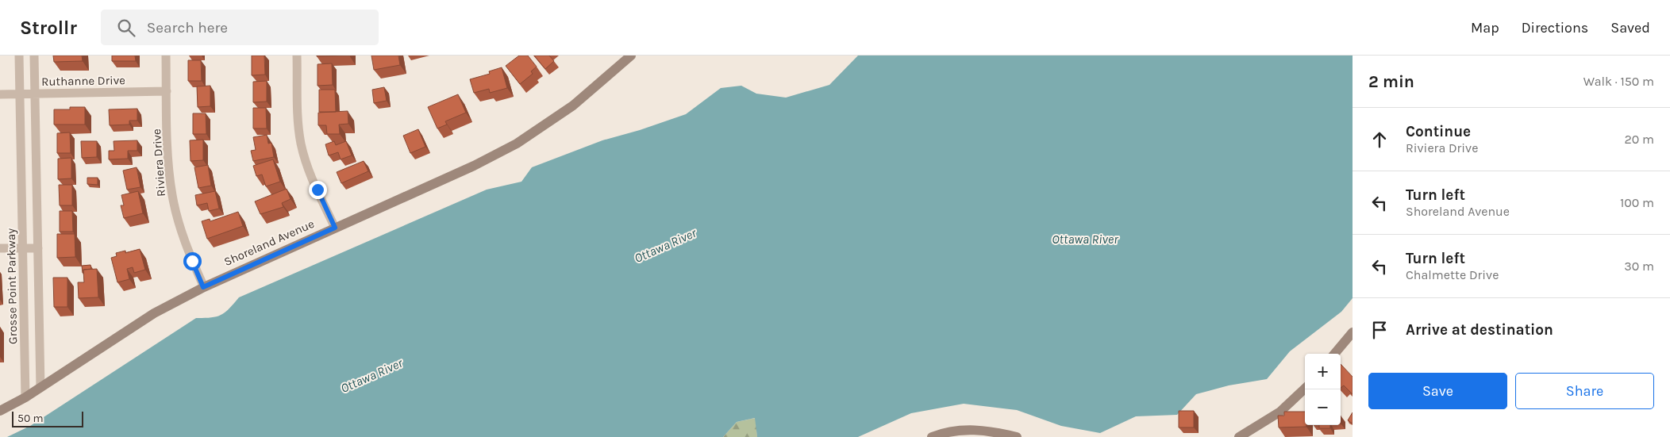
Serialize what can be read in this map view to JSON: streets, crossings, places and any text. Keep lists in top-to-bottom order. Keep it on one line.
{"streets":{"street":["Ruthanne Drive","Riviera Drive","Shoreland Avenue","Grosse Point Parkway"]},"crossings":[["Ruthanne Drive","Riviera Drive"],["Ruthanne Drive","Grosse Point Parkway"],["Riviera Drive","Shoreland Avenue"],["Shoreland Avenue","Grosse Point Parkway"]],"water":["Ottawa River"],"scale_bar":"50 m","page":{"header":"Strollr","search":"Search here","nav":["Map","Directions","Saved"],"heading":["2 min","Walk · 150 m"],"list":[["Continue","Riviera Drive","20 m"],["Turn left","Shoreland Avenue","100 m"],["Turn left","Chalmette Drive","30 m"],"Arrive at destination"],"map_buttons":["+","−"],"buttons":["Save","Share"],"scale":"50 m"}}
